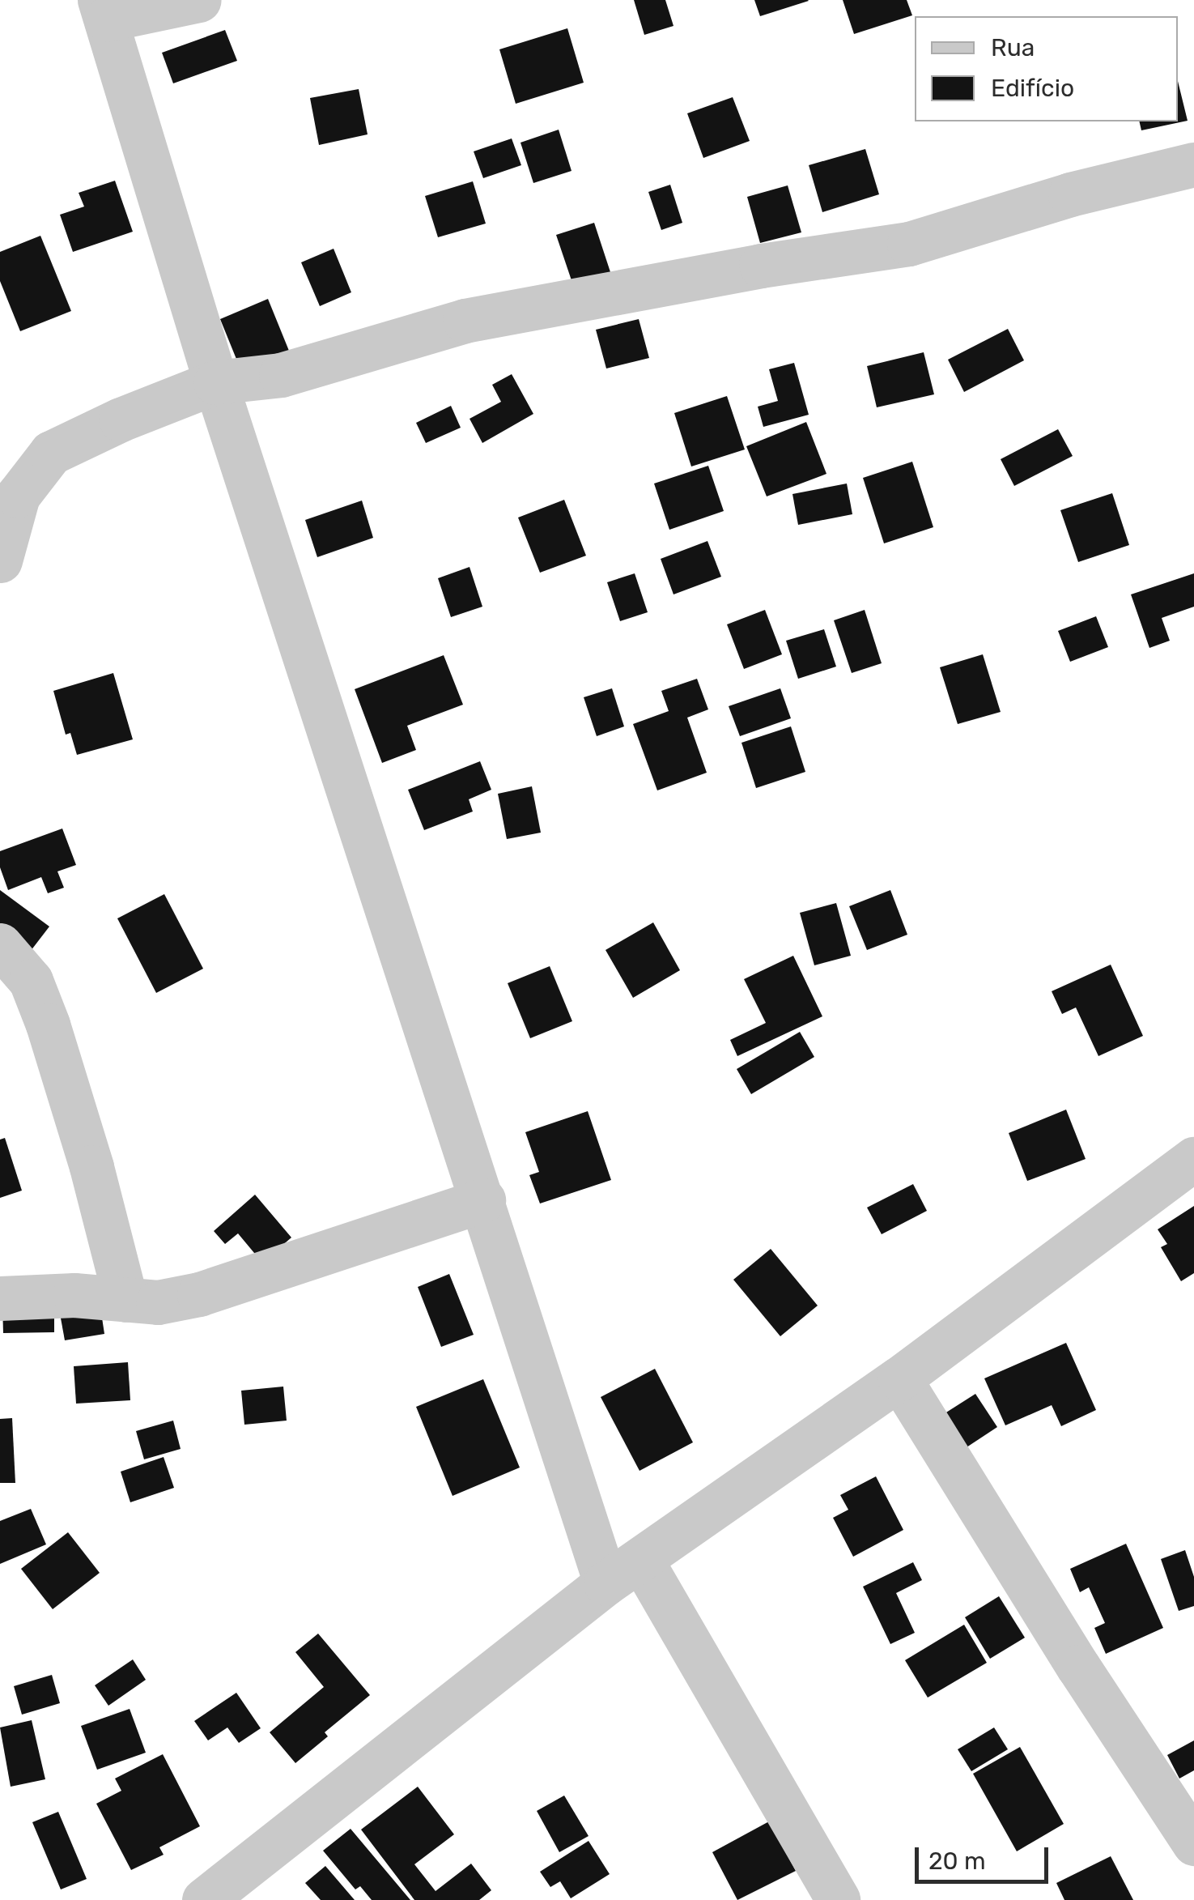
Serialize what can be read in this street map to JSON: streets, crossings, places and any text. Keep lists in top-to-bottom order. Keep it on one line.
{"legend":["Rua","Edifício"],"scale_bar":"20 m"}
